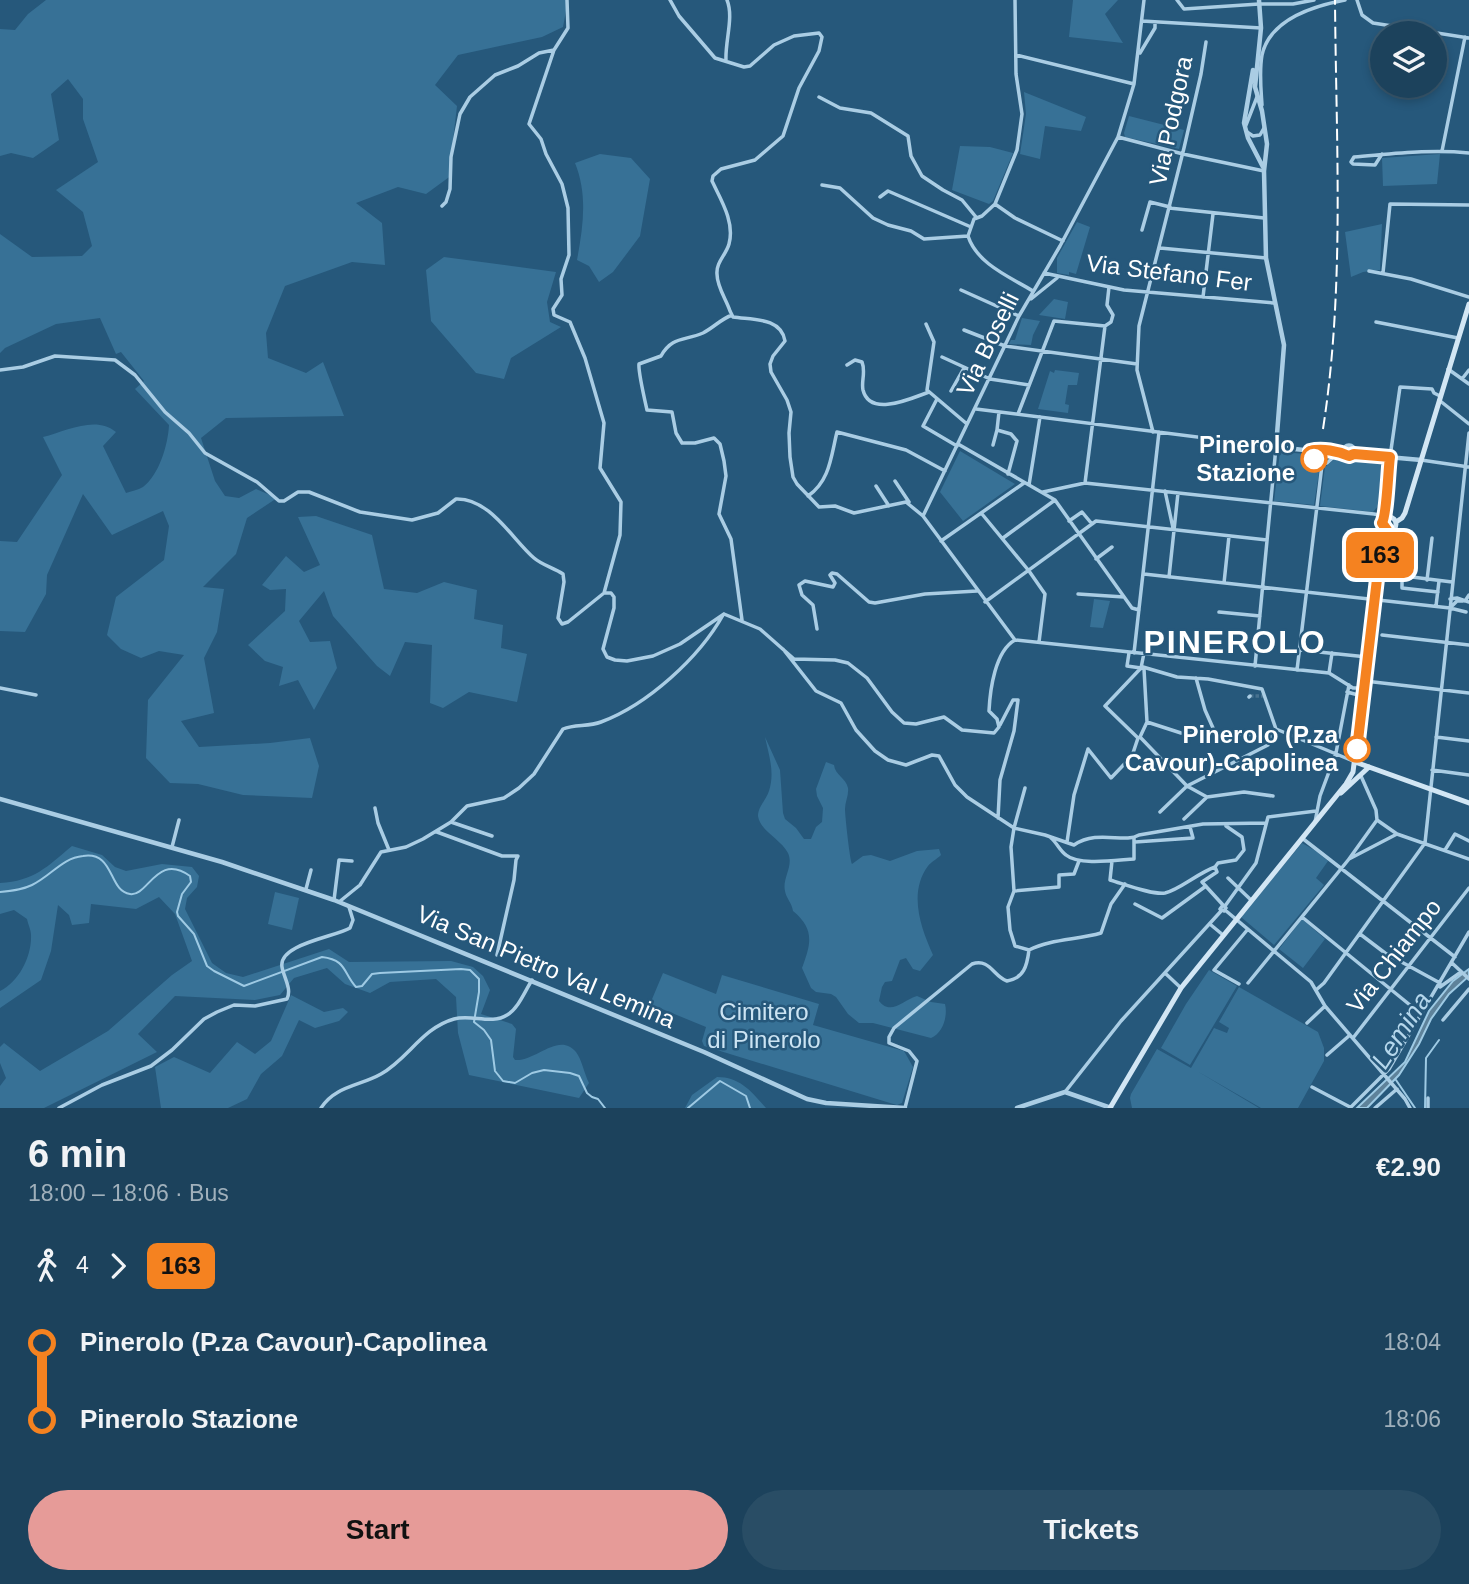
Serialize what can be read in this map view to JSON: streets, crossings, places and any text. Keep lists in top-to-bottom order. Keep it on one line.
{"streets":{"street":["Via Podgora","Via Stefano Fer","Via Boselli","Via Chiampo","Via San Pietro Val Lemina"]},"crossings":[["Via Podgora","Via Stefano Fer"],["Via Stefano Fer","Via Boselli"]],"districts":["PINEROLO"],"water":["Lemina"],"parks":["Cimitero di Pinerolo"],"places":["Pinerolo Stazione","Pinerolo (P.za Cavour)-Capolinea"],"lines":["bus line 163"],"page":{"on_map":"163","heading":["6 min","18:00 – 18:06 · Bus","€2.90"],"legs":["4","163"],"list":[{"name":"Pinerolo (P.za Cavour)-Capolinea","value":"18:04"},{"name":"Pinerolo Stazione","value":"18:06"}],"buttons":["Start","Tickets"]}}
